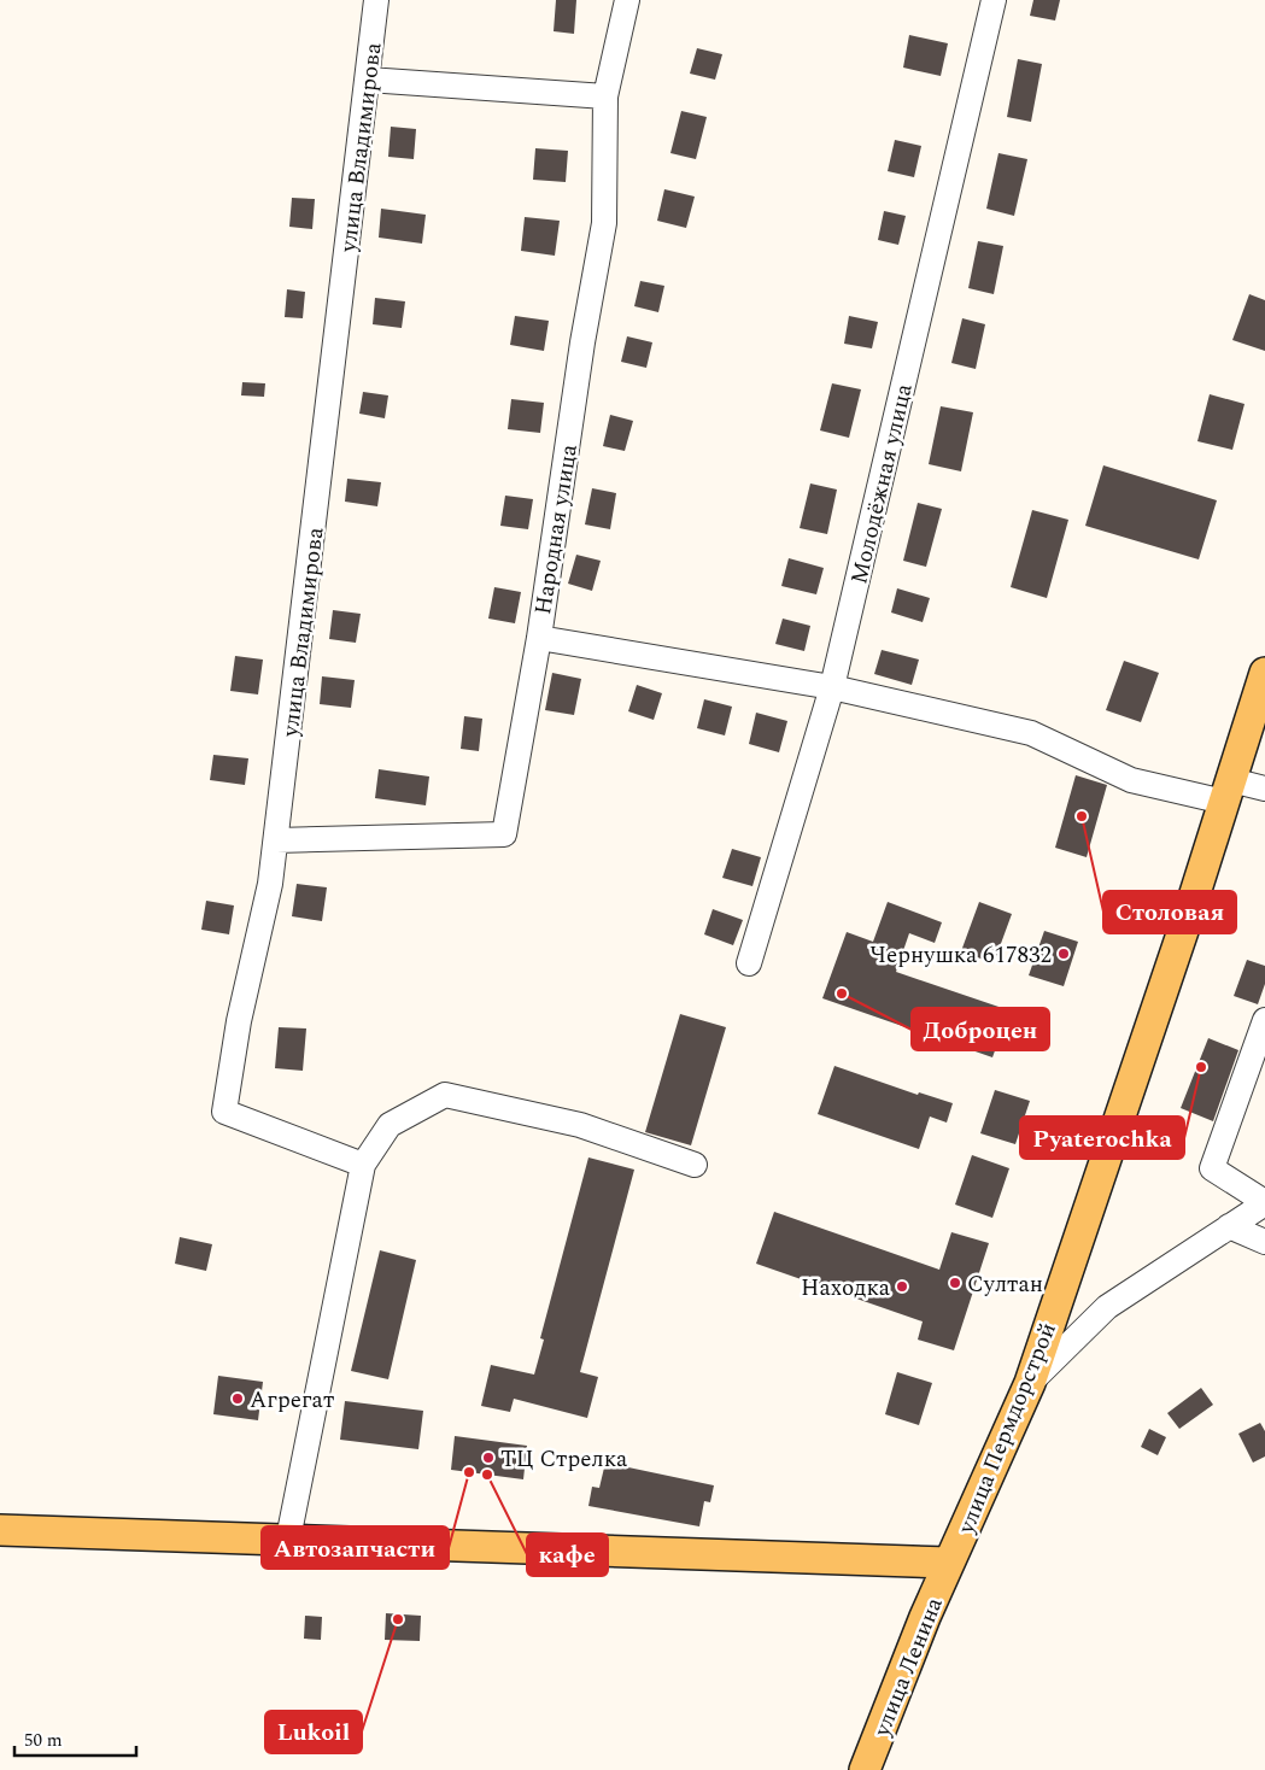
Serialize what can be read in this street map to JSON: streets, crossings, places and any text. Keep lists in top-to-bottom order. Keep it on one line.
{"streets":{"main road":["улица Пермдорстрой","улица Ленина"],"street":["улица Владимирова","Молодёжная улица","Народная улица"]},"crossings":[["улица Владимирова","Народная улица"],["улица Пермдорстрой","улица Ленина"]],"places":["Столовая","Чернушка 617832","Доброцен","Pyaterochka","Султан","Находка","Агрегат","ТЦ Стрелка","Автозапчасти","кафе","Lukoil"],"scale_bar":"50 m"}
